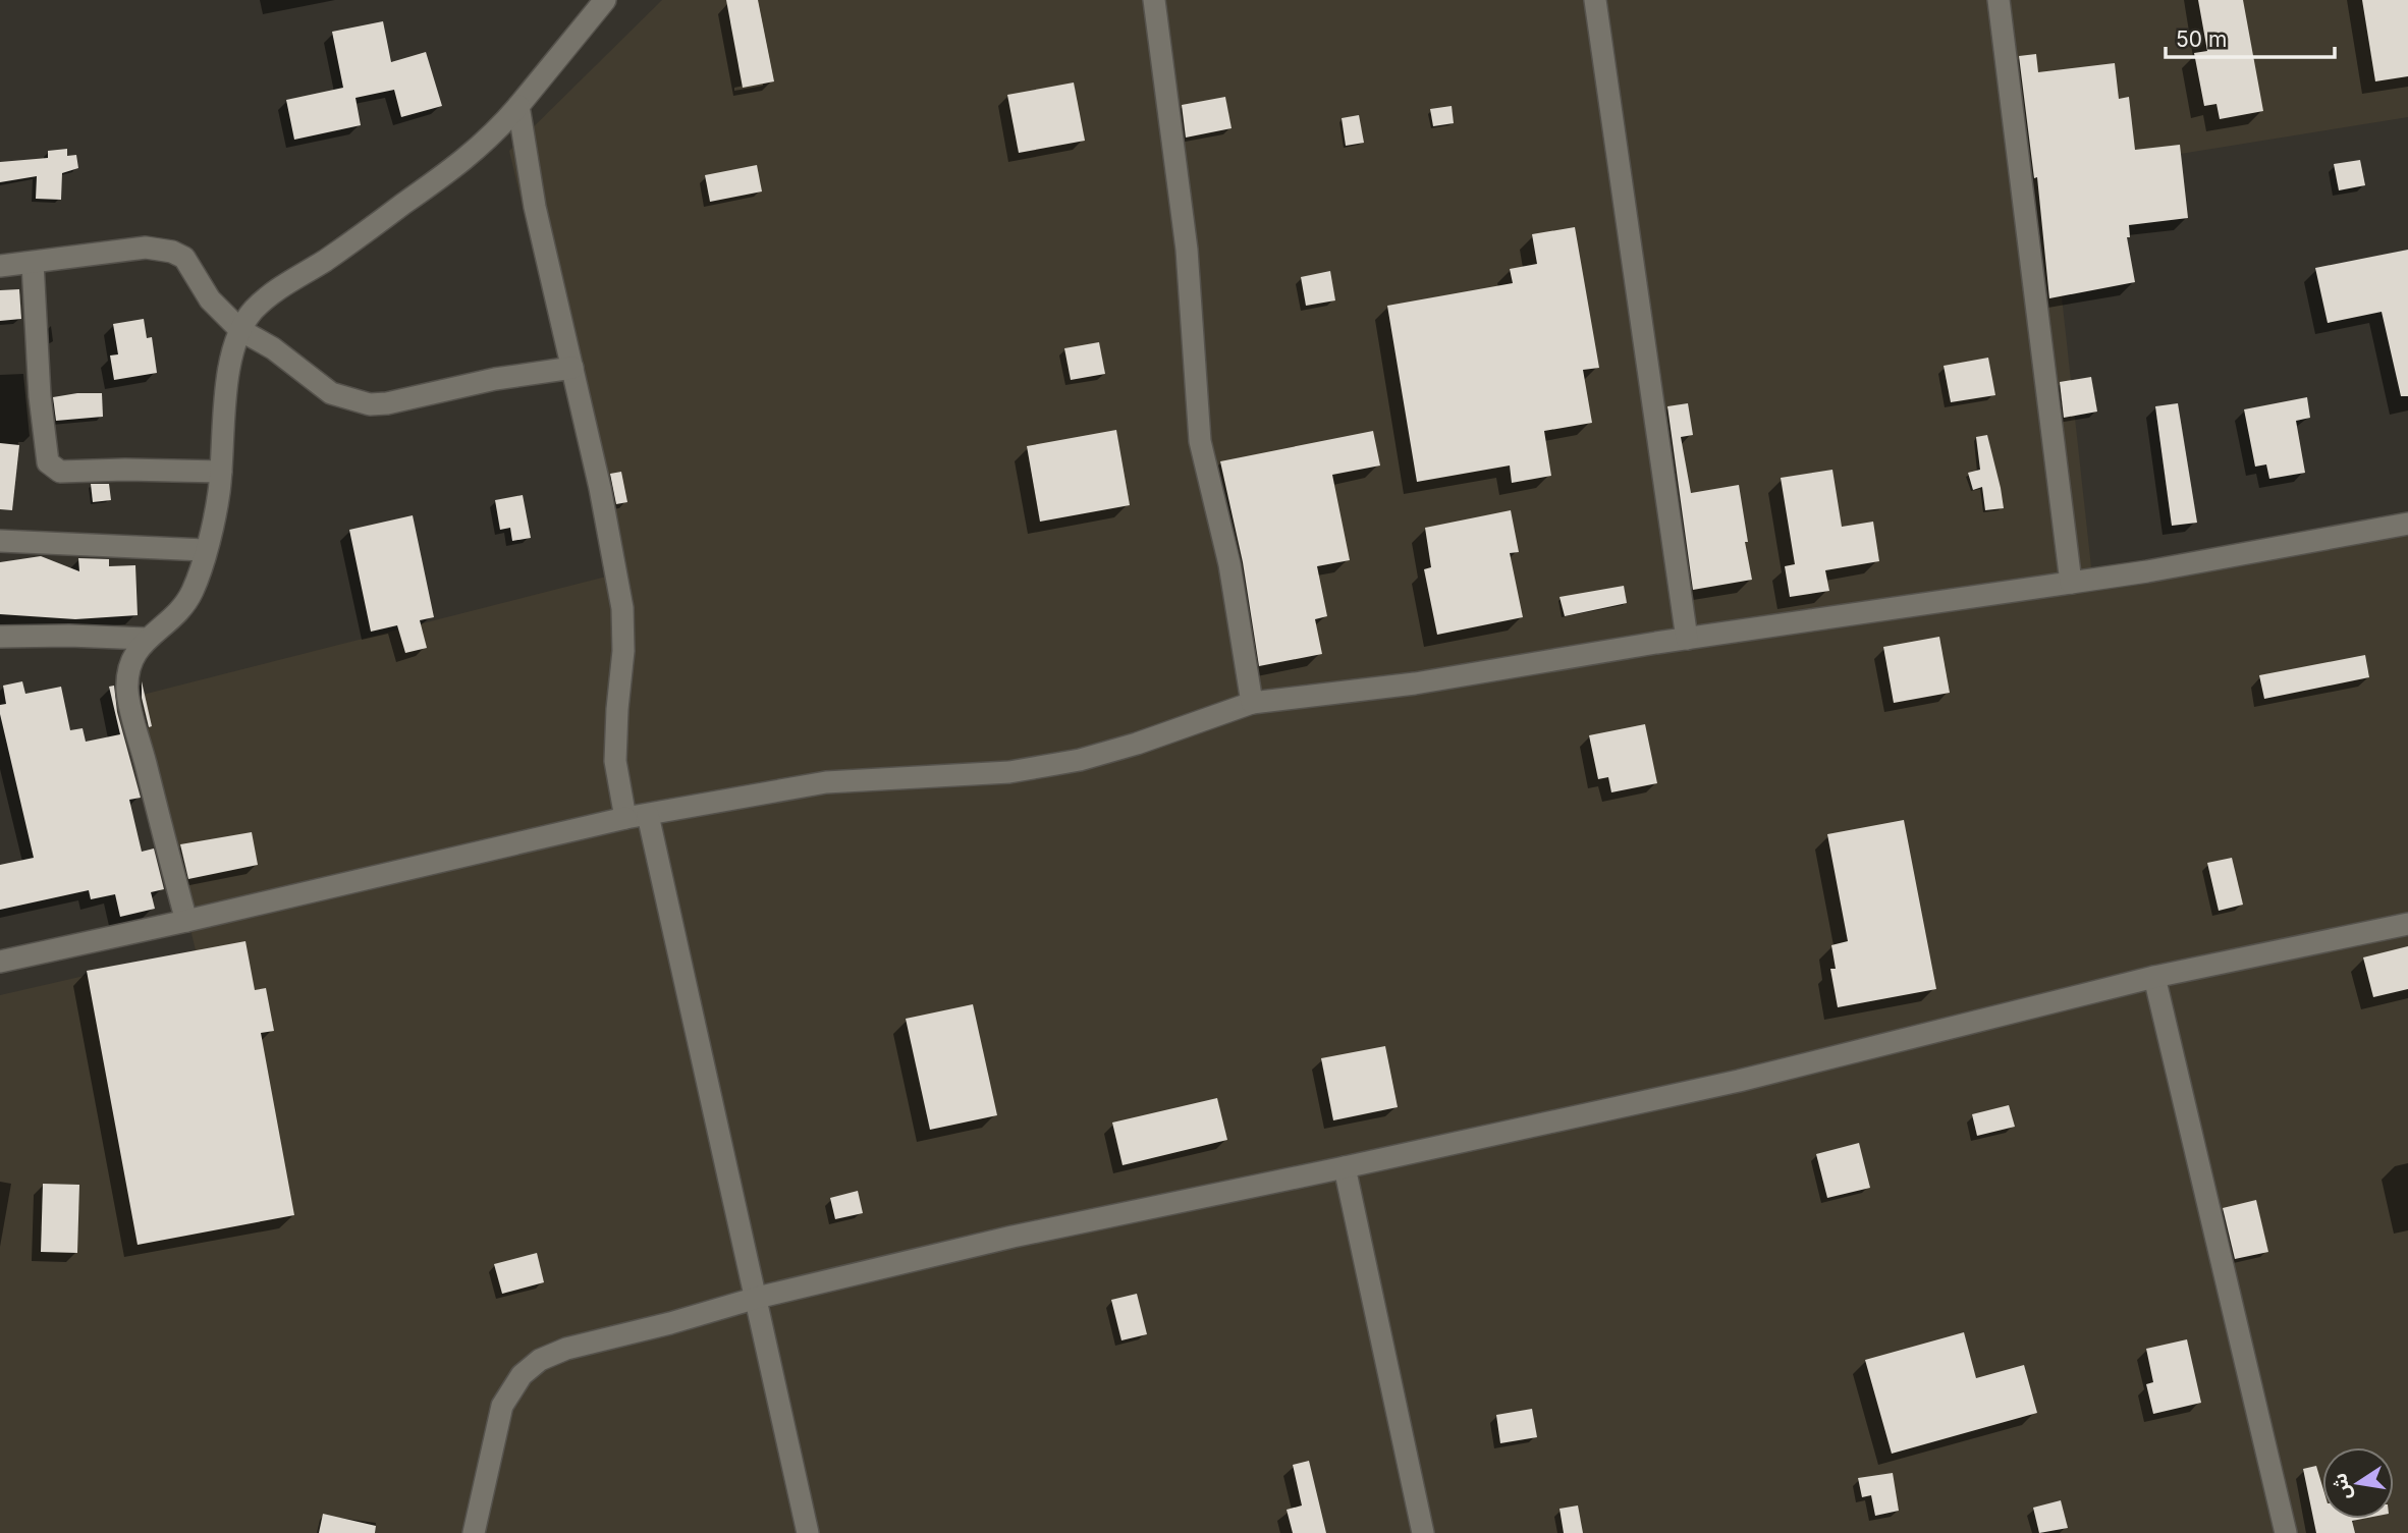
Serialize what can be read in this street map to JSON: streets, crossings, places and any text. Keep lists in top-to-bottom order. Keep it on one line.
{"scale_bar":"50 m","north":"left"}
